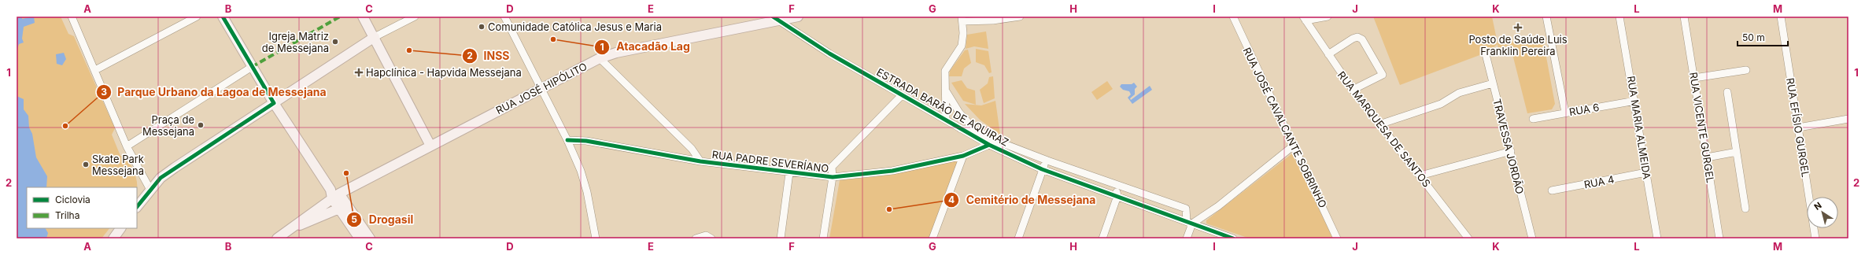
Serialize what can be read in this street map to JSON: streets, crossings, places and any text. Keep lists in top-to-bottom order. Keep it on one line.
{"streets":{"main road":["RUA JOSÉ HIPÓLITO"],"street":["ESTRADA BARÃO DE AQUIRAZ","RUA 6","RUA JOSÉ CAVALCANTE SOBRINHO","RUA MARIA ALMEIDA","RUA VICENTE GURGEL","RUA EFÍSIO GURGEL","RUA MARQUESA DE SANTOS","TRAVESSA JORDÃO","RUA PADRE SEVERÍANO","RUA 4"]},"crossings":[["RUA JOSÉ HIPÓLITO","ESTRADA BARÃO DE AQUIRAZ"],["ESTRADA BARÃO DE AQUIRAZ","RUA PADRE SEVERÍANO"],["RUA 6","RUA MARIA ALMEIDA"],["RUA MARIA ALMEIDA","RUA 4"]],"places":{"other":["Comunidade Católica Jesus e Maria","Atacadão Lag","Igreja Matriz de Messejana","INSS","Praça de Messejana","Parque Urbano da Lagoa de Messejana","Skate Park Messejana","Drogasil","Cemitério de Messejana"],"health":["Posto de Saúde Luis Franklin Pereira","Hapclínica - Hapvida Messejana"]},"legend":["Ciclovia","Trilha"],"scale_bar":"50 m","north":"top left","grid":{"columns":["A","B","C","D","E","F","G","H","I","J","K","L","M"],"rows":["1","2"]}}
